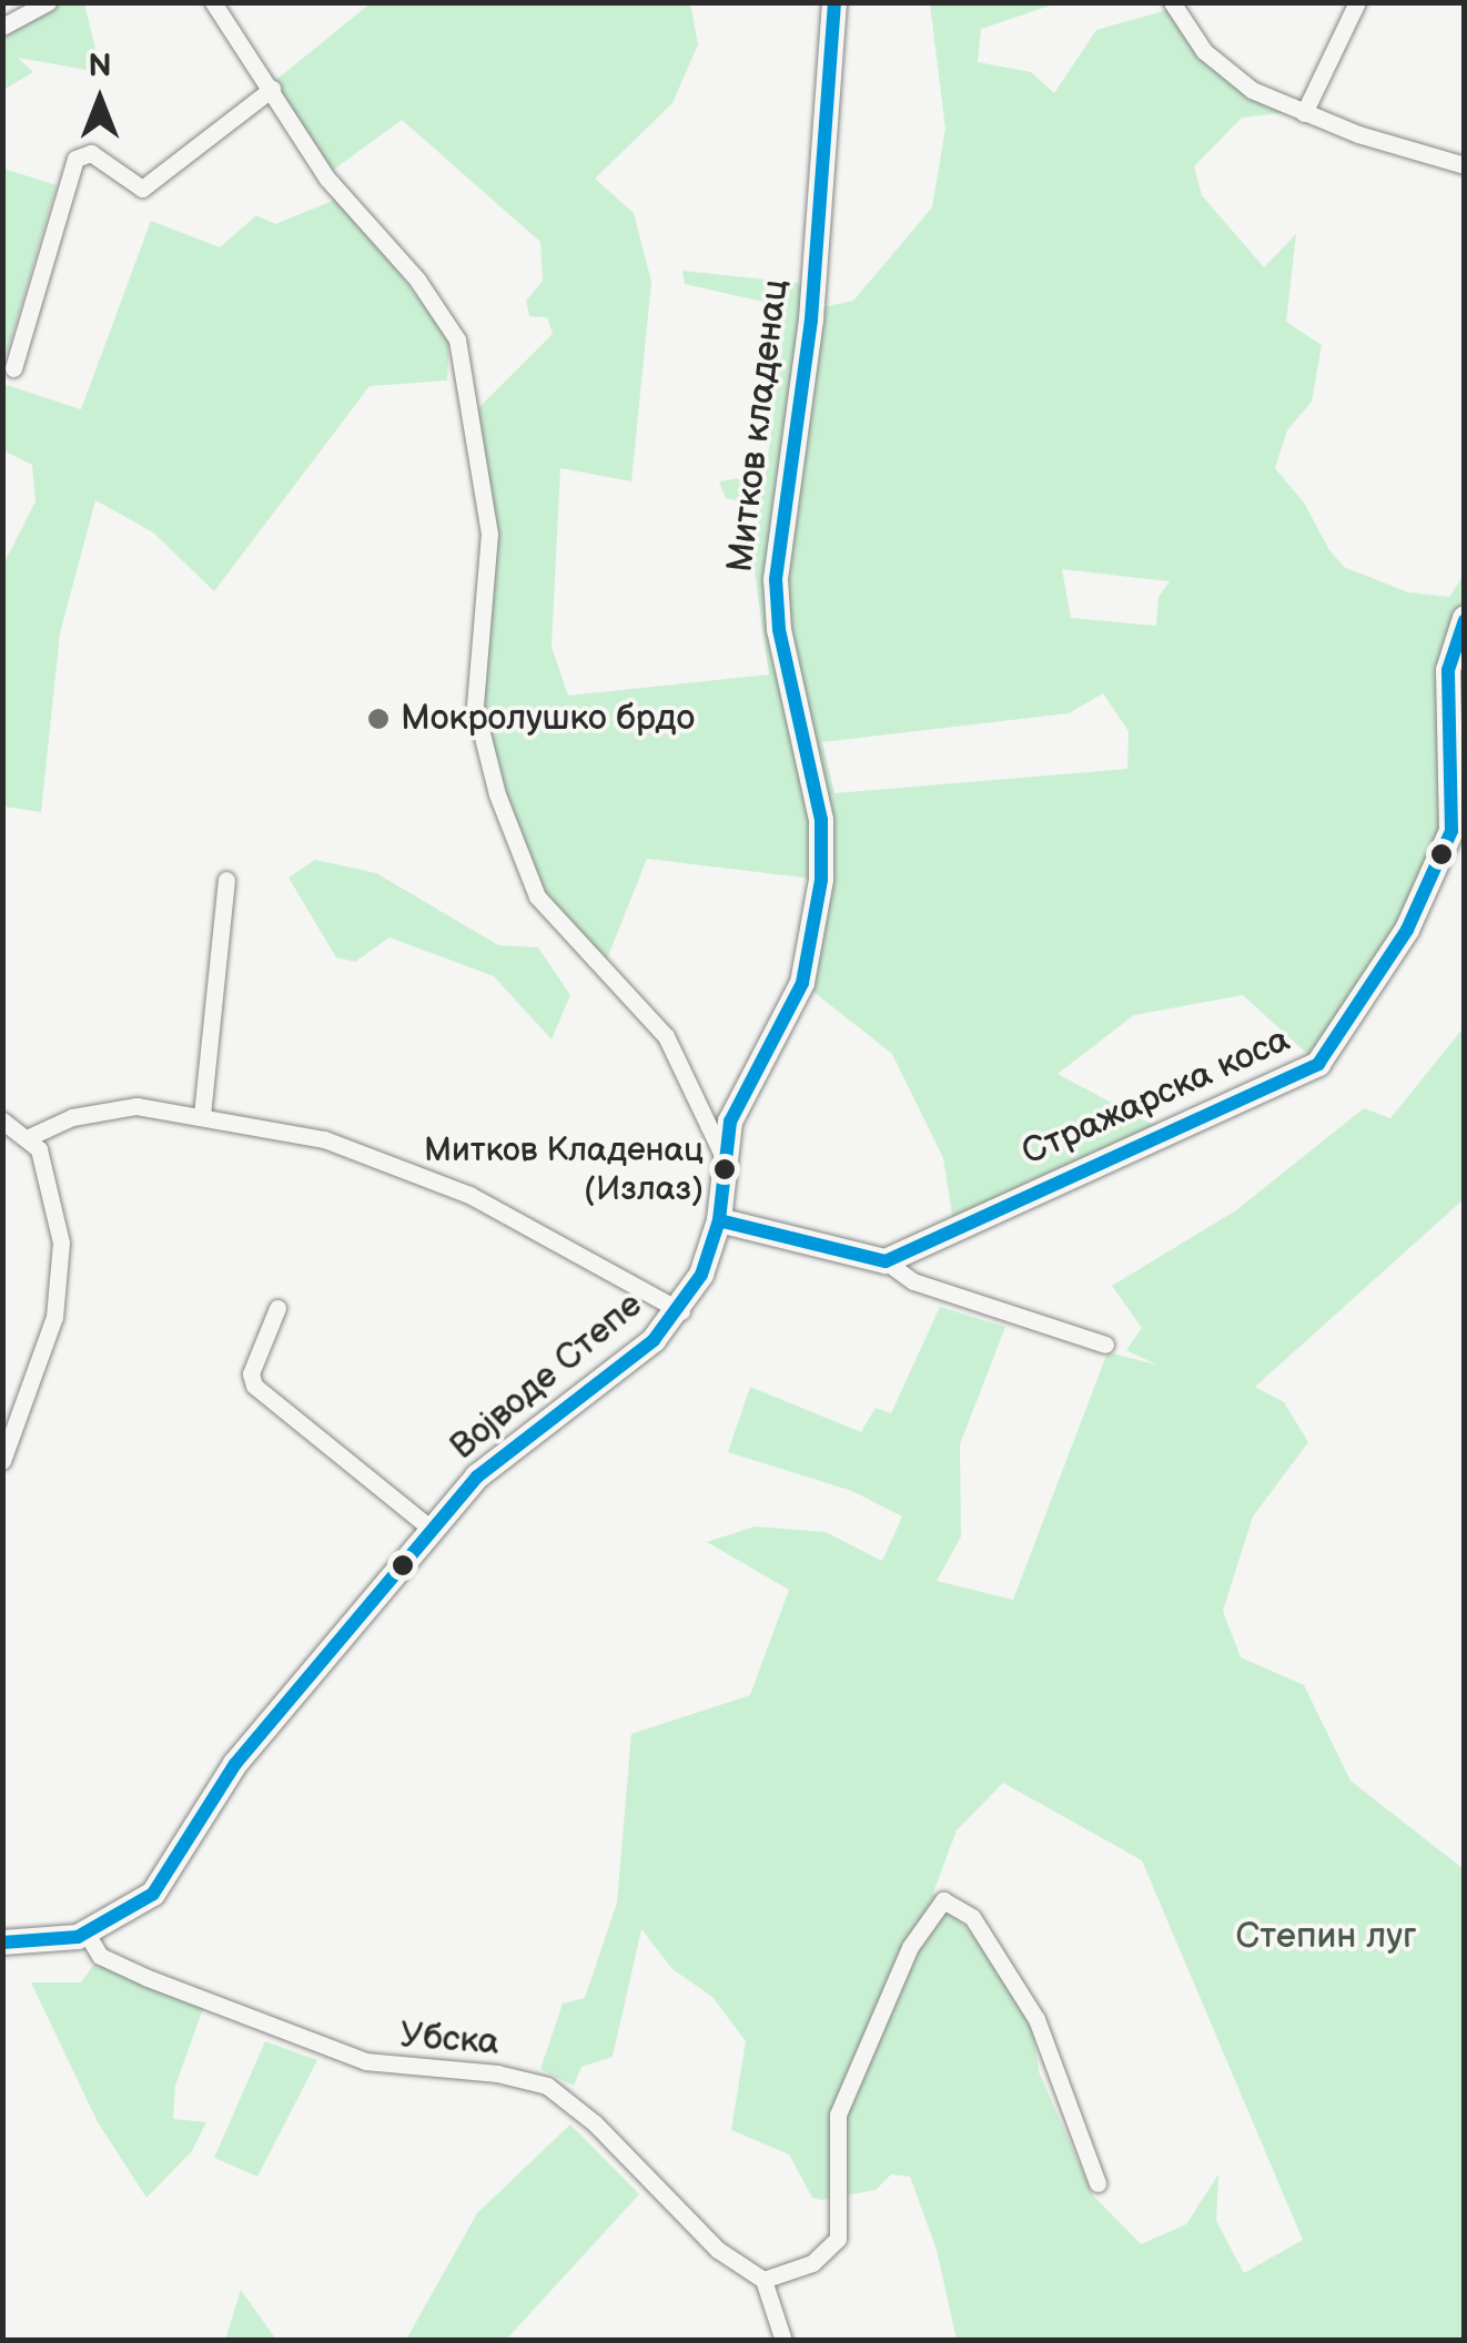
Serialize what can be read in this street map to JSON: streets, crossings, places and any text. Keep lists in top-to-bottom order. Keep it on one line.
{"streets":{"street":["Митков кладенац","Стражарска коса","Војводе Степе","Убска"]},"crossings":[["Митков кладенац","Војводе Степе"],["Војводе Степе","Убска"]],"parks":["Степин луг"],"places":["Мокролушко брдо","Митков Кладенац (Излаз)"],"north":"top"}
